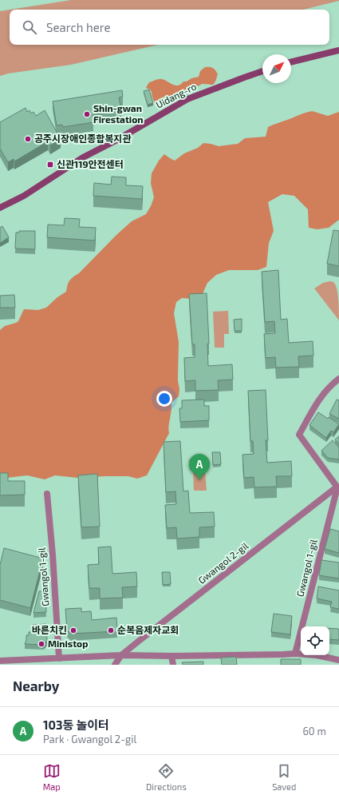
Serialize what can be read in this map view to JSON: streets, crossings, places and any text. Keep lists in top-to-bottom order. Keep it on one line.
{"streets":{"main road":["Uidang-ro"],"street":["Gwangol 2-gil","Gwangol 1-gil"]},"crossings":[["Gwangol 2-gil","Gwangol 1-gil"]],"places":{"other":["Shin-gwan Firestation","공주시장애인종합복지관","바른치킨","순복음제자교회","Ministop"],"transit":["신관119안전센터"]},"north":"top right","page":{"search":"Search here","pins":"A","heading":"Nearby","list":[{"mark":"A","name":"103동 놀이터","note":"Park · Gwangol 2-gil","value":"60 m"}],"nav":["Map","Directions","Saved"]}}
